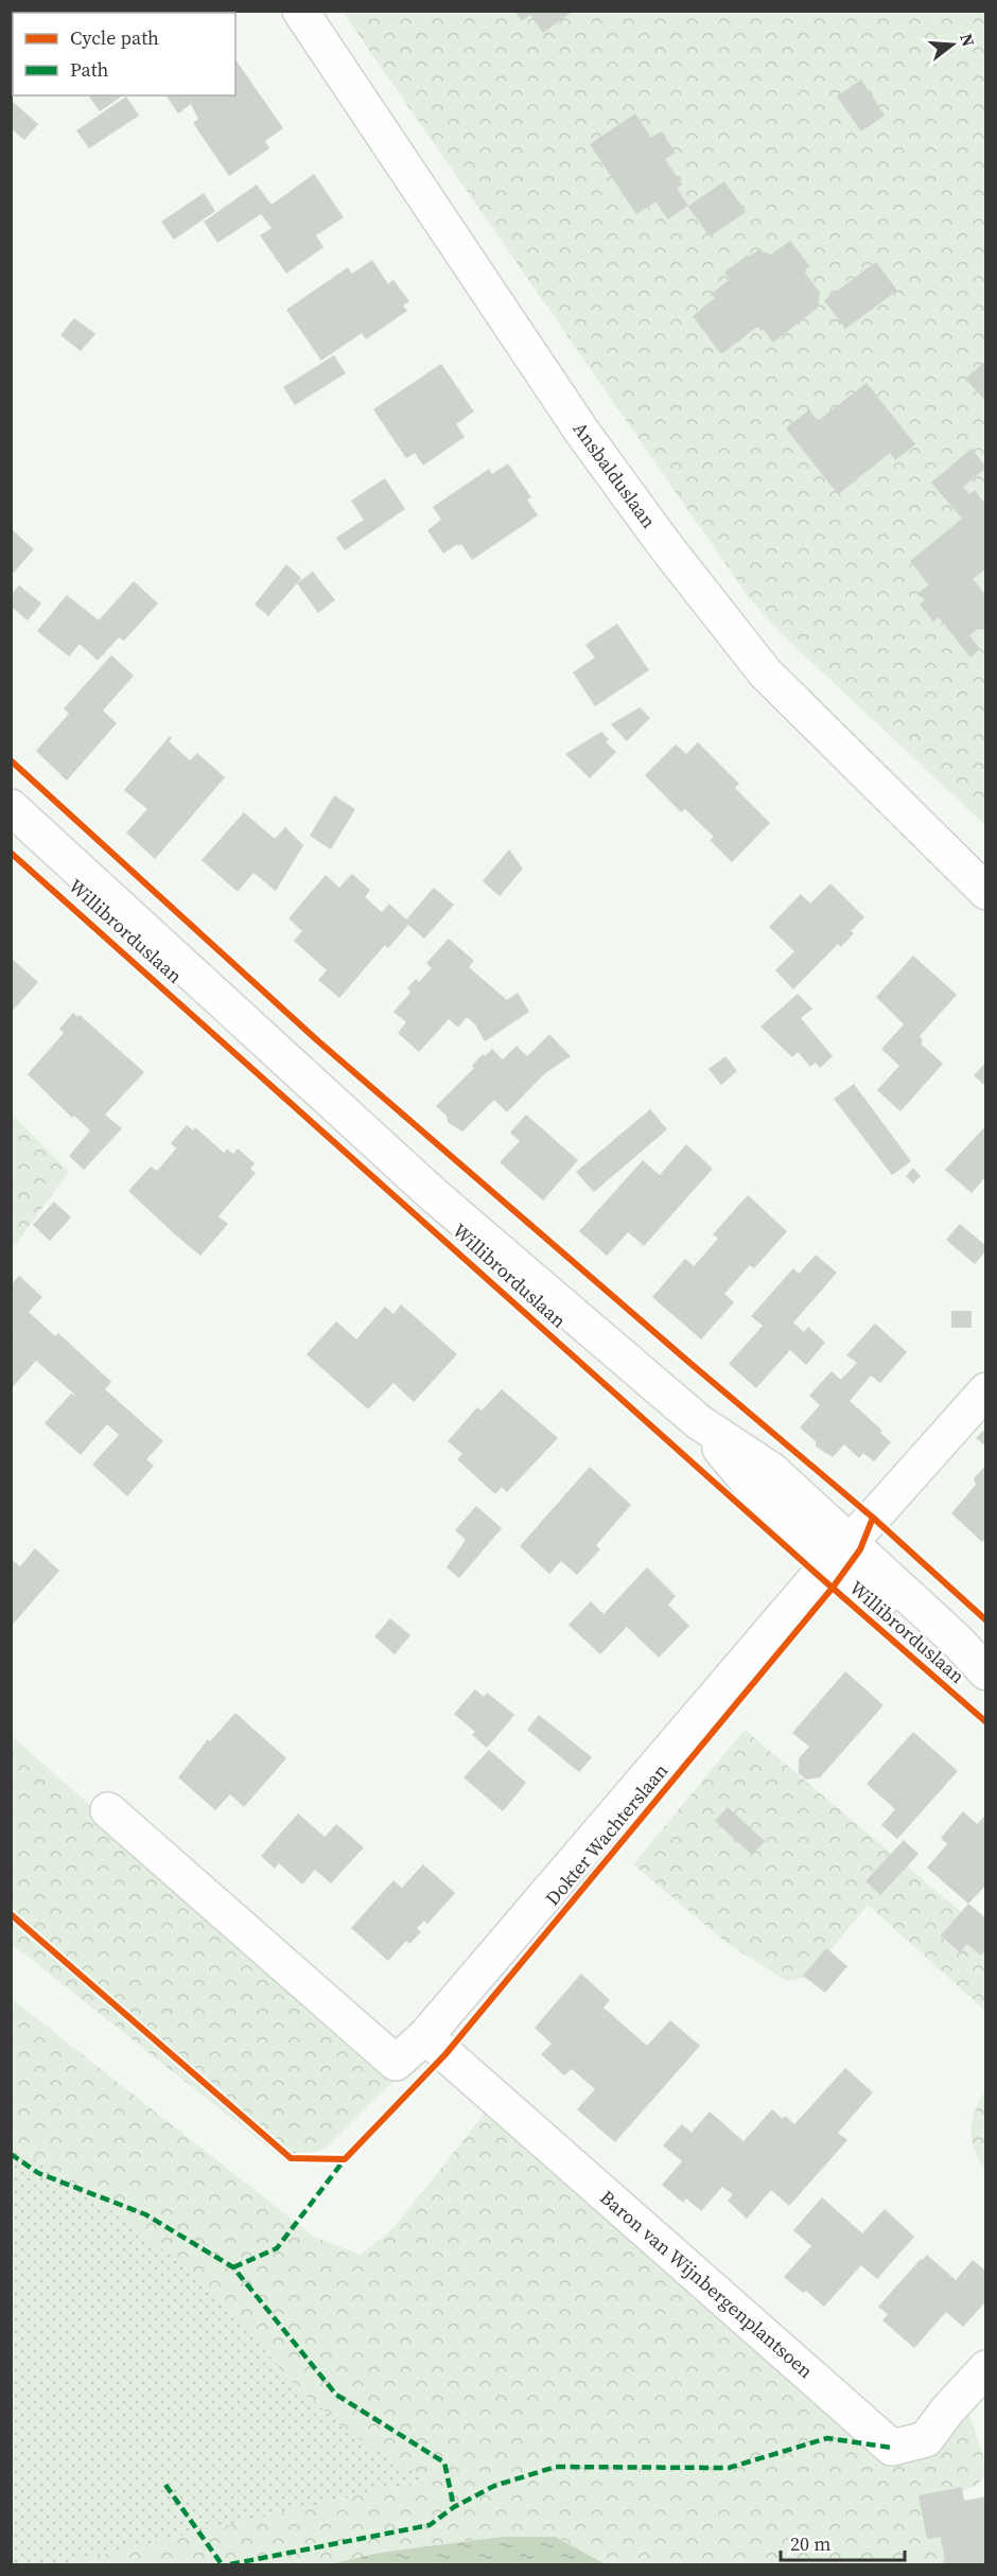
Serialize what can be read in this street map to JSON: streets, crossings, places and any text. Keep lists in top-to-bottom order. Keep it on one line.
{"streets":{"street":["Ansbalduslaan","Willibrorduslaan","Dokter Wachterslaan","Baron van Wijnbergenplantsoen"]},"crossings":[["Willibrorduslaan","Dokter Wachterslaan"],["Dokter Wachterslaan","Baron van Wijnbergenplantsoen"]],"legend":["Cycle path","Path"],"scale_bar":"20 m","north":"right"}
